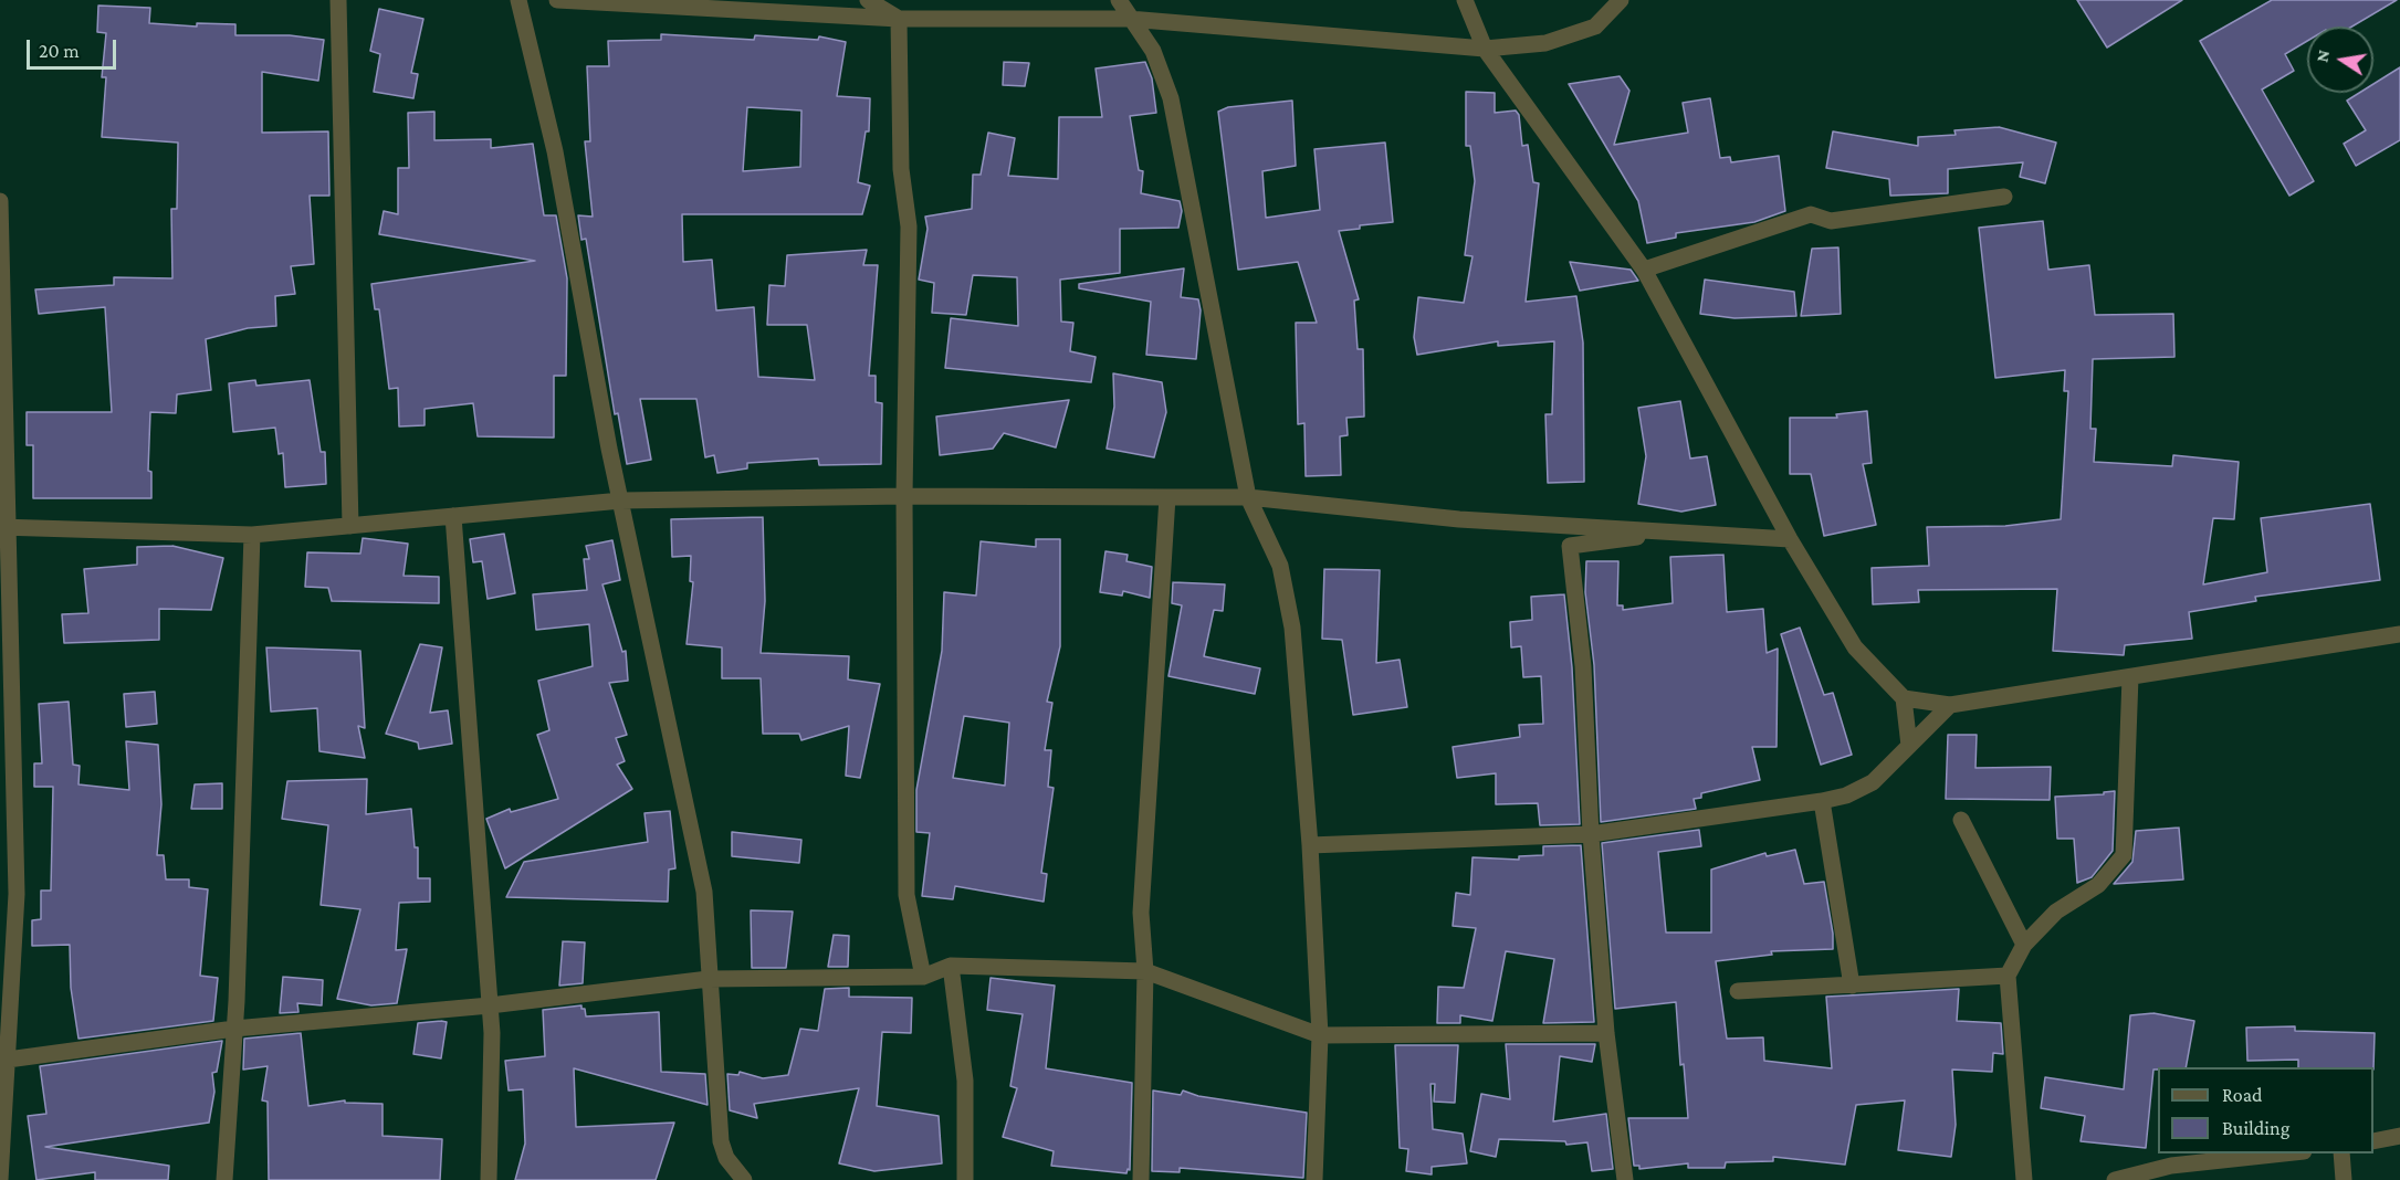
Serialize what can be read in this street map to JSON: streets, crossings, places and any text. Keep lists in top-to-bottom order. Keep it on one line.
{"legend":["Road","Building"],"scale_bar":"20 m","north":"left"}
